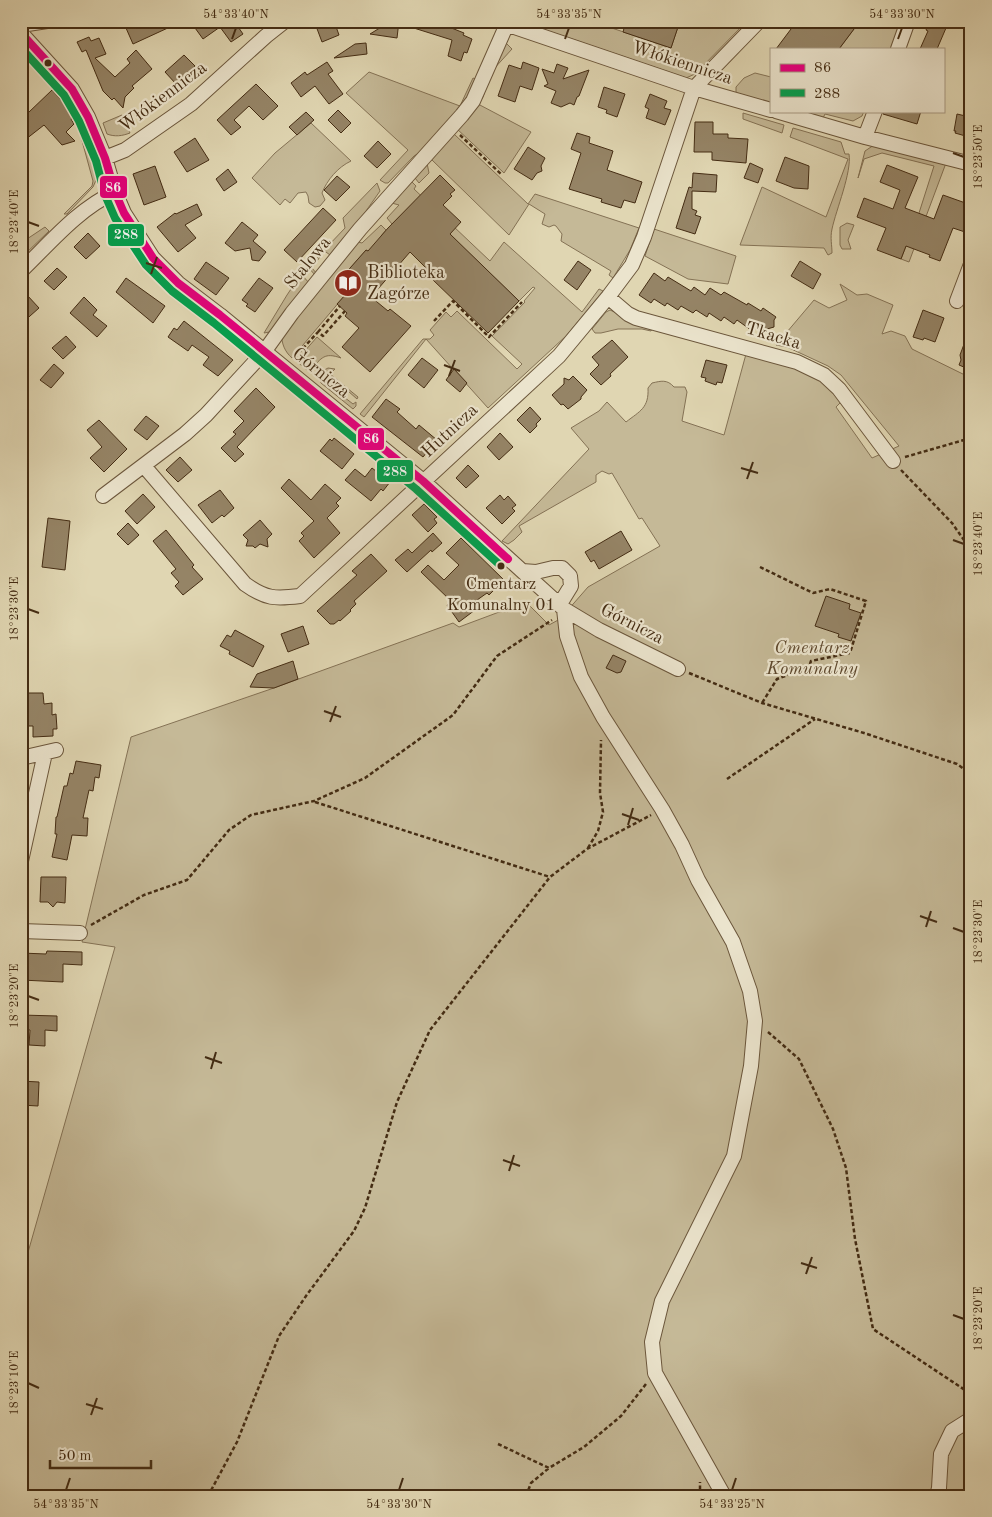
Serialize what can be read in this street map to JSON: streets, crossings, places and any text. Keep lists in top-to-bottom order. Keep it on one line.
{"streets":{"street":["Włókiennicza","Stalowa","Tkacka","Górnicza","Hutnicza"]},"crossings":[["Włókiennicza","Stalowa"],["Włókiennicza","Górnicza"],["Włókiennicza","Hutnicza"],["Stalowa","Górnicza"],["Stalowa","Hutnicza"],["Tkacka","Hutnicza"],["Górnicza","Hutnicza"]],"parks":["Cmentarz Komunalny"],"places":{"library":["Biblioteka Zagórze"],"other":["Cmentarz Komunalny 01"]},"lines":["transit line 86","transit line 288"],"legend":["86","288"],"scale_bar":"50 m","coordinates":["54°33'40\"N","54°33'35\"N","54°33'30\"N","18°23'50\"E","18°23'40\"E","18°23'30\"E","18°23'20\"E","18°23'10\"E","54°33'25\"N"]}
